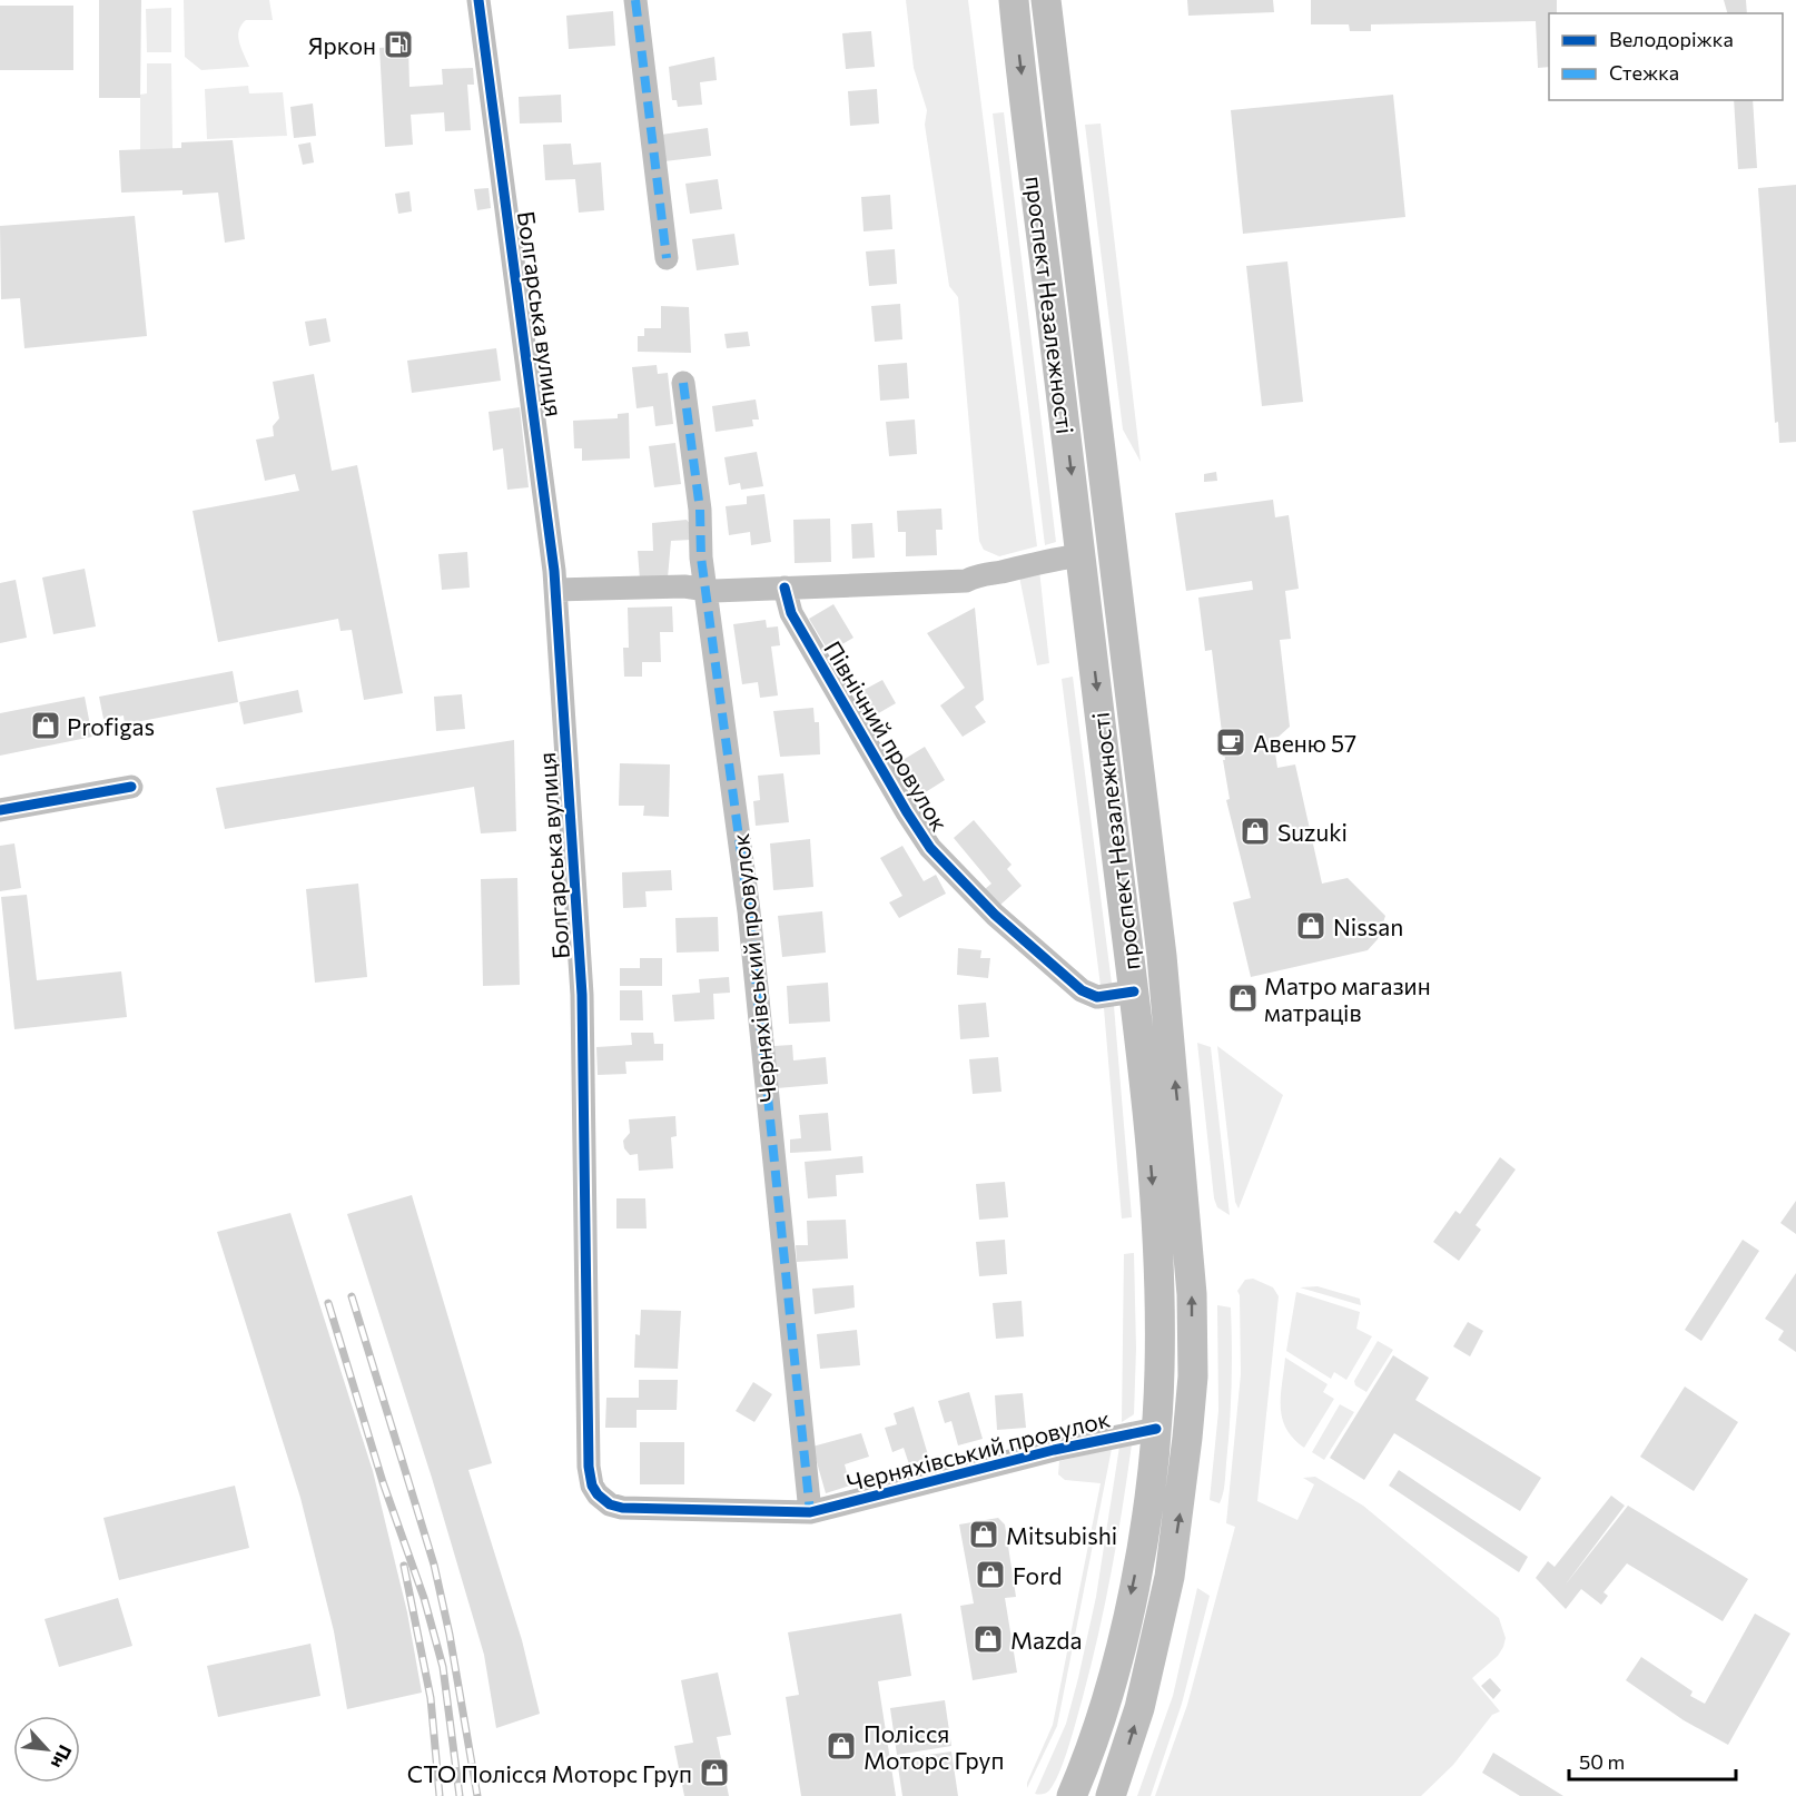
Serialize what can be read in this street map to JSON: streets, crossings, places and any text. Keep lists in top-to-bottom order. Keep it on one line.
{"streets":{"main road":["проспект Незалежності"],"street":["Болгарська вулиця","Північний провулок","Черняхівський провулок"]},"crossings":[["проспект Незалежності","Північний провулок"],["проспект Незалежності","Черняхівський провулок"],["Болгарська вулиця","Черняхівський провулок"]],"places":{"fuel station":["Яркон"],"shop":["Profigas","Suzuki","Nissan","Матро магазин матраців","Mitsubishi","Ford","Mazda","Полісся Моторс Груп","СТО Полісся Моторс Груп"],"cafe":["Авеню 57"]},"legend":["Велодоріжка","Стежка"],"scale_bar":"50 m","north":"bottom right"}
